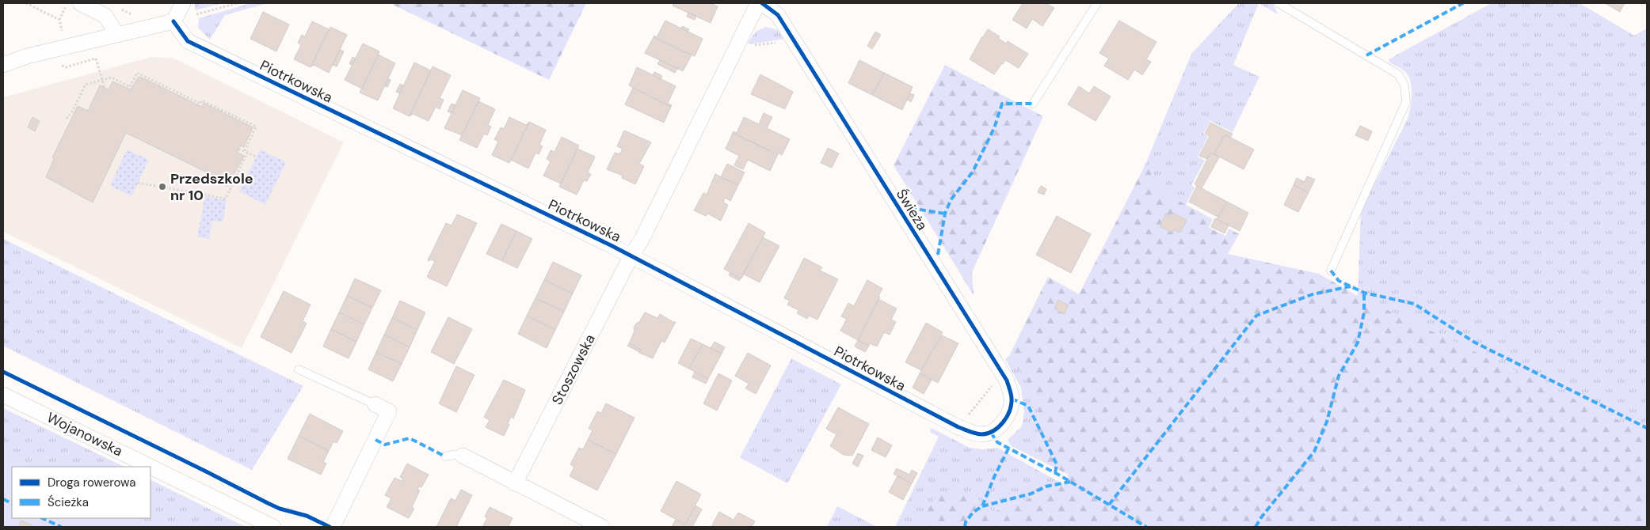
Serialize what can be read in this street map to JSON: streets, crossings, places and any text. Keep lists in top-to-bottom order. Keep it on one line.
{"streets":{"street":["Piotrkowska","Świeża","Stoszowska","Wojanowska"]},"crossings":[["Piotrkowska","Świeża"],["Piotrkowska","Stoszowska"]],"places":["Przedszkole nr 10"],"legend":["Droga rowerowa","Ścieżka"]}
